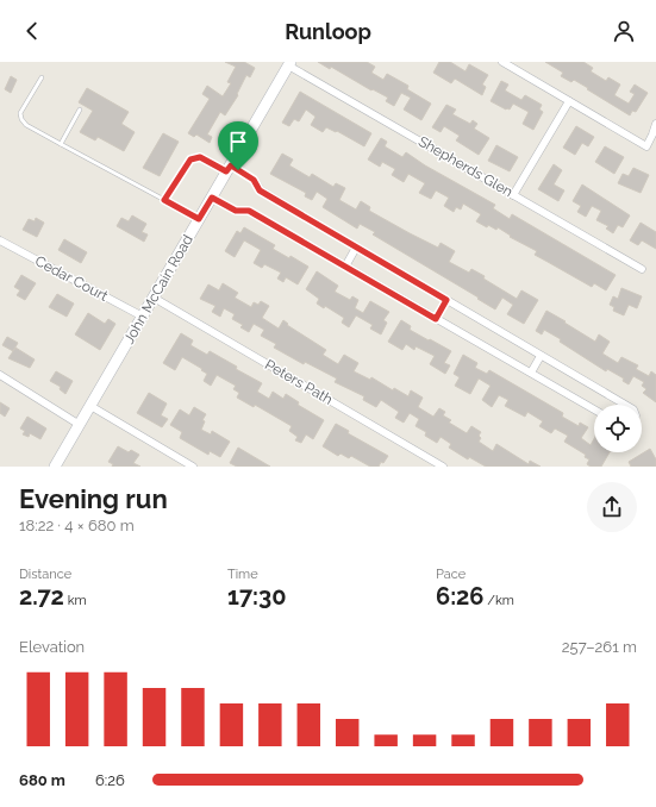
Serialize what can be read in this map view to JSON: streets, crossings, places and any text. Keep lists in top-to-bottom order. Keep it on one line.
{"streets":{"main road":["John McCain Road"],"street":["Shepherds Glen","Cedar Court","Peters Path"]},"crossings":[["Shepherds Glen","John McCain Road"],["Cedar Court","John McCain Road"],["John McCain Road","Peters Path"]],"page":{"header":"Runloop","heading":["Evening run","18:22 · 4 × 680 m"],"stats":[["Distance","2.72 km"],["Time","17:30"],["Pace","6:26 /km"]],"chart":["Elevation","257–261 m"],"list":[{"name":"680 m","note":"6:26"}]}}
